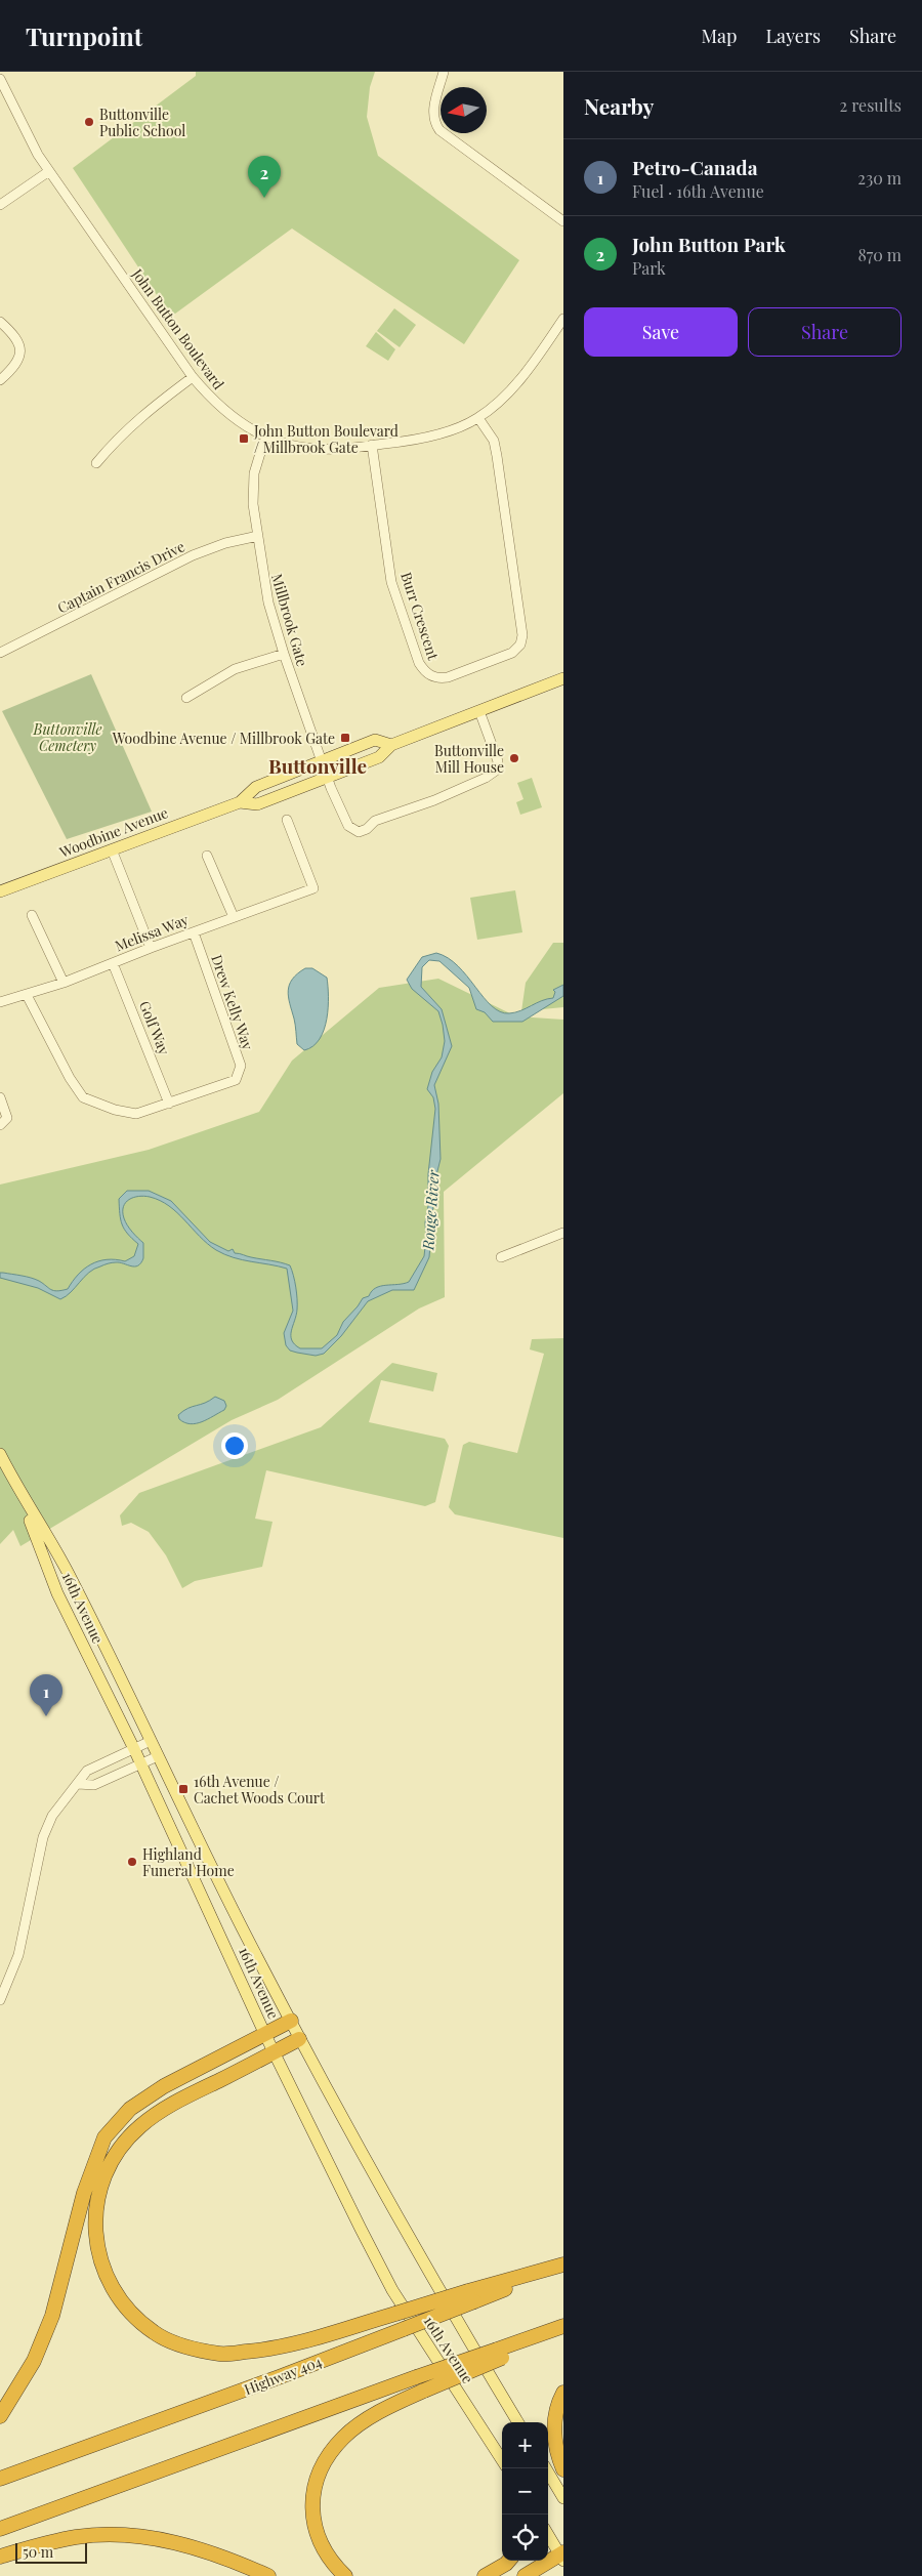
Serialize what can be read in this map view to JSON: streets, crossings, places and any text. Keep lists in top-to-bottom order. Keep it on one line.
{"streets":{"highway":["Highway 404"],"main road":["Woodbine Avenue","16th Avenue"],"street":["John Button Boulevard","Captain Francis Drive","Burr Crescent","Millbrook Gate","Melissa Way","Drew Kelly Way","Golf Way"]},"crossings":[["John Button Boulevard","Burr Crescent"],["John Button Boulevard","Millbrook Gate"],["Captain Francis Drive","Millbrook Gate"],["Millbrook Gate","Woodbine Avenue"],["Melissa Way","Drew Kelly Way"],["Melissa Way","Golf Way"],["Drew Kelly Way","Golf Way"]],"districts":["Buttonville"],"water":["Rouge River"],"parks":["Buttonville Cemetery"],"places":{"other":["Buttonville Public School","Buttonville Mill House","Highland Funeral Home"],"transit":["John Button Boulevard / Millbrook Gate","Woodbine Avenue / Millbrook Gate","16th Avenue / Cachet Woods Court"]},"scale_bar":"50 m","north":"left","page":{"header":"Turnpoint","nav":["Map","Layers","Share"],"heading":["Nearby","2 results"],"list":[{"mark":"1","name":"Petro-Canada","note":"Fuel · 16th Avenue","value":"230 m"},{"mark":"2","name":"John Button Park","note":"Park","value":"870 m"}],"pins":["2","1"],"buttons":["Save","Share"],"map_buttons":["+","−"],"scale":"50 m"}}
